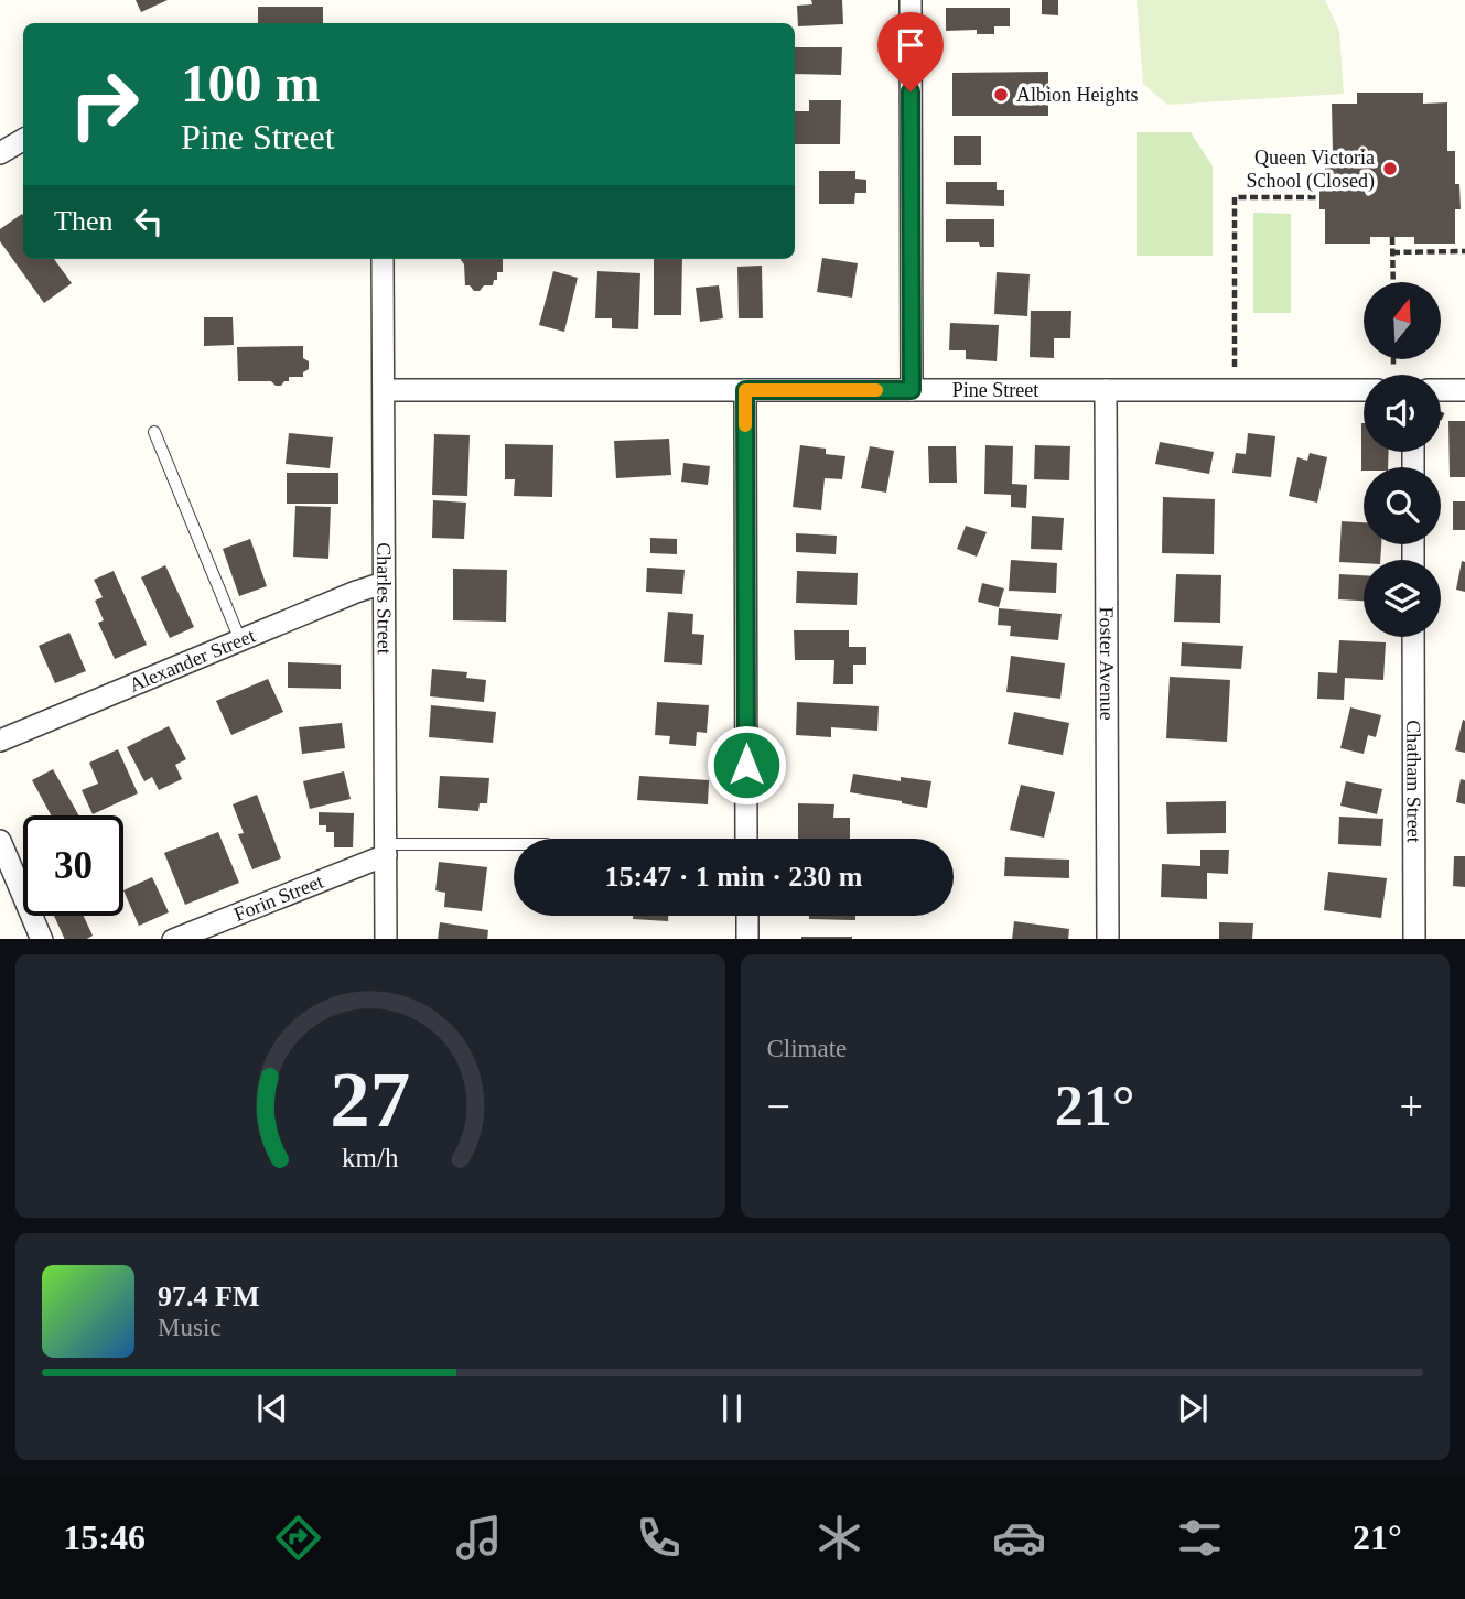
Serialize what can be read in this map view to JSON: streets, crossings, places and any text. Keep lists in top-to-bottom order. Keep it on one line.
{"streets":{"street":["Pine Street","Charles Street","Alexander Street","Foster Avenue","Chatham Street","Forin Street"]},"crossings":[["Pine Street","Charles Street"],["Pine Street","Foster Avenue"],["Charles Street","Alexander Street"],["Charles Street","Forin Street"]],"places":["Albion Heights","Queen Victoria School (Closed)"],"north":"top","page":{"turn":["100 m","Pine Street"],"then":"Then","limit":"30","trip":"15:47 · 1 min · 230 m","tile":"Climate","heat":["−","21°","+"],"song":["97.4 FM","Music"],"tabs":["15:46","21°"],"gauge":["27","km/h"]}}
